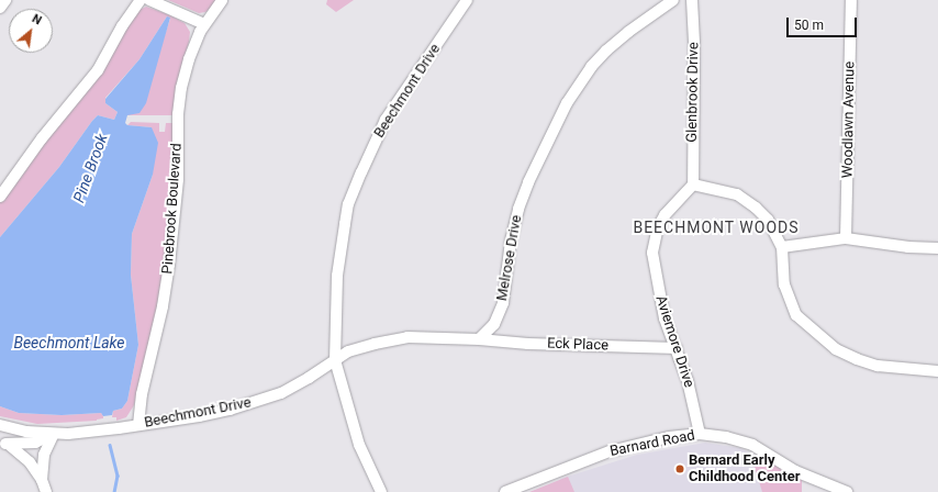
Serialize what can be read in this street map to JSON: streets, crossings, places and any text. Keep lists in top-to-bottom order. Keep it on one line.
{"streets":{"street":["Beechmont Drive","Glenbrook Drive","Woodlawn Avenue","Pinebrook Boulevard","Melrose Drive","Aviemore Drive","Eck Place","Barnard Road"]},"crossings":[["Beechmont Drive","Pinebrook Boulevard"],["Glenbrook Drive","Aviemore Drive"],["Melrose Drive","Eck Place"],["Aviemore Drive","Eck Place"],["Aviemore Drive","Barnard Road"]],"districts":["BEECHMONT WOODS"],"water":["Pine Brook","Beechmont Lake"],"places":["Bernard Early Childhood Center"],"scale_bar":"50 m","north":"top right"}
